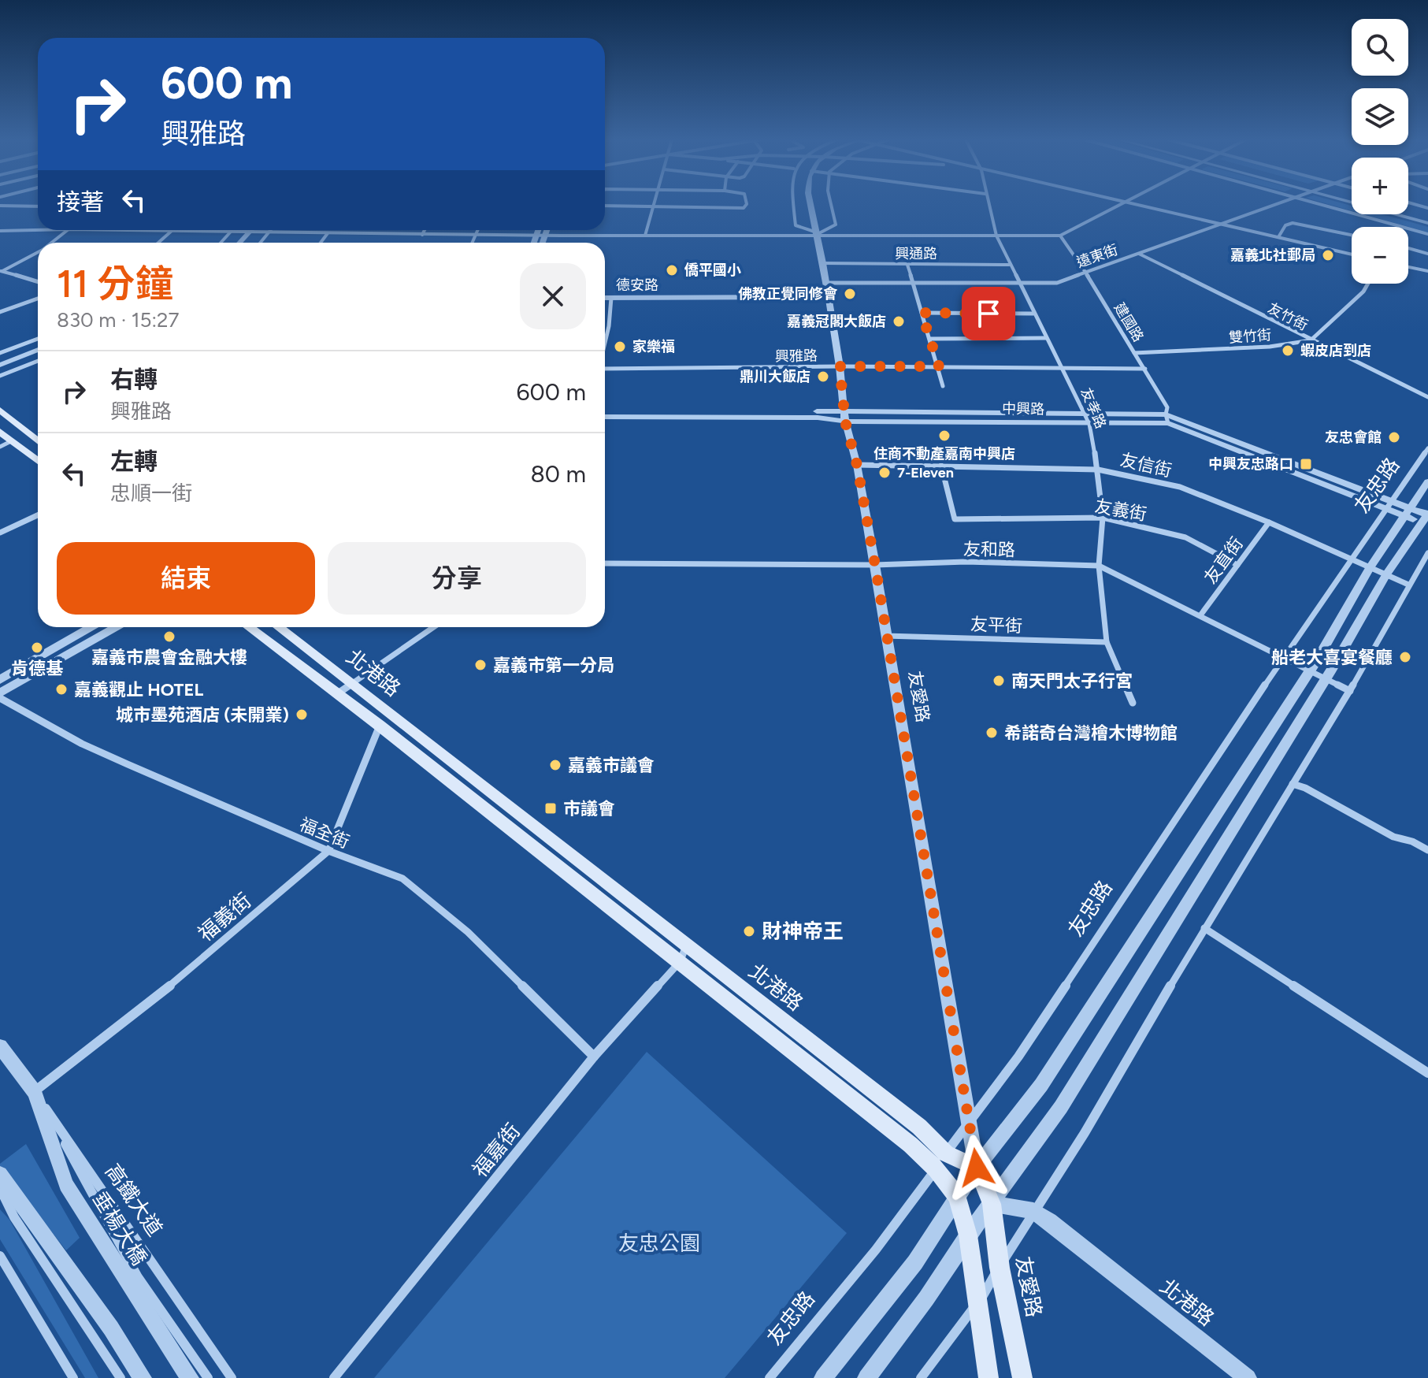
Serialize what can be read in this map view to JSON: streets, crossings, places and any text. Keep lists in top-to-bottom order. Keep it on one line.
{"streets":{"main road":["北港路","友愛路"],"street":["興通路","遠東街","德安路","友竹街","建國路","雙竹街","興雅路","友孝路","中興路","友信街","友忠路","友義街","友和路","友直街","友平街","福全街","福義街","福嘉街","高鐵大道","垂楊大橋"]},"crossings":[["興通路","友孝路"],["興通路","友愛路"],["遠東街","友竹街"],["遠東街","建國路"],["遠東街","友孝路"],["遠東街","友愛路"],["德安路","友愛路"],["友竹街","雙竹街"],["建國路","雙竹街"],["建國路","興雅路"],["建國路","中興路"],["興雅路","友孝路"],["興雅路","友愛路"],["友孝路","中興路"],["友孝路","友信街"],["友孝路","友義街"],["友孝路","友和路"],["友孝路","友平街"],["中興路","友忠路"],["中興路","友愛路"],["友信街","友忠路"],["友信街","友義街"],["友信街","友直街"],["友信街","友愛路"],["友忠路","友和路"],["友忠路","北港路"],["友忠路","友愛路"],["友義街","友直街"],["友和路","友直街"],["友和路","友愛路"],["友平街","友愛路"],["北港路","友愛路"],["北港路","福義街"],["北港路","福嘉街"],["福全街","福義街"],["福全街","福嘉街"],["福義街","高鐵大道"],["福義街","垂楊大橋"],["高鐵大道","垂楊大橋"]],"parks":["友忠公園"],"places":{"other":["嘉義北社郵局","僑平國小","佛教正覺同修會","嘉義冠閣大飯店","家樂福","蝦皮店到店","鼎川大飯店","住商不動產嘉南中興店","友忠會館","7-Eleven","嘉義市農會金融大樓","肯德基","船老大喜宴餐廳","嘉義市第一分局","南天門太子行宮","嘉義觀止 HOTEL","城市墨苑酒店 (未開業)","希諾奇台灣檜木博物館","嘉義市議會","財神帝王"],"transit":["中興友忠路口","市議會"]},"page":{"map_buttons":["+","−"],"turn":["600 m","興雅路"],"then":"接著","heading":["11 分鐘","830 m · 15:27"],"list":[{"name":"右轉","note":"興雅路","value":"600 m"},{"name":"左轉","note":"忠順一街","value":"80 m"}],"buttons":["結束","分享"]}}
